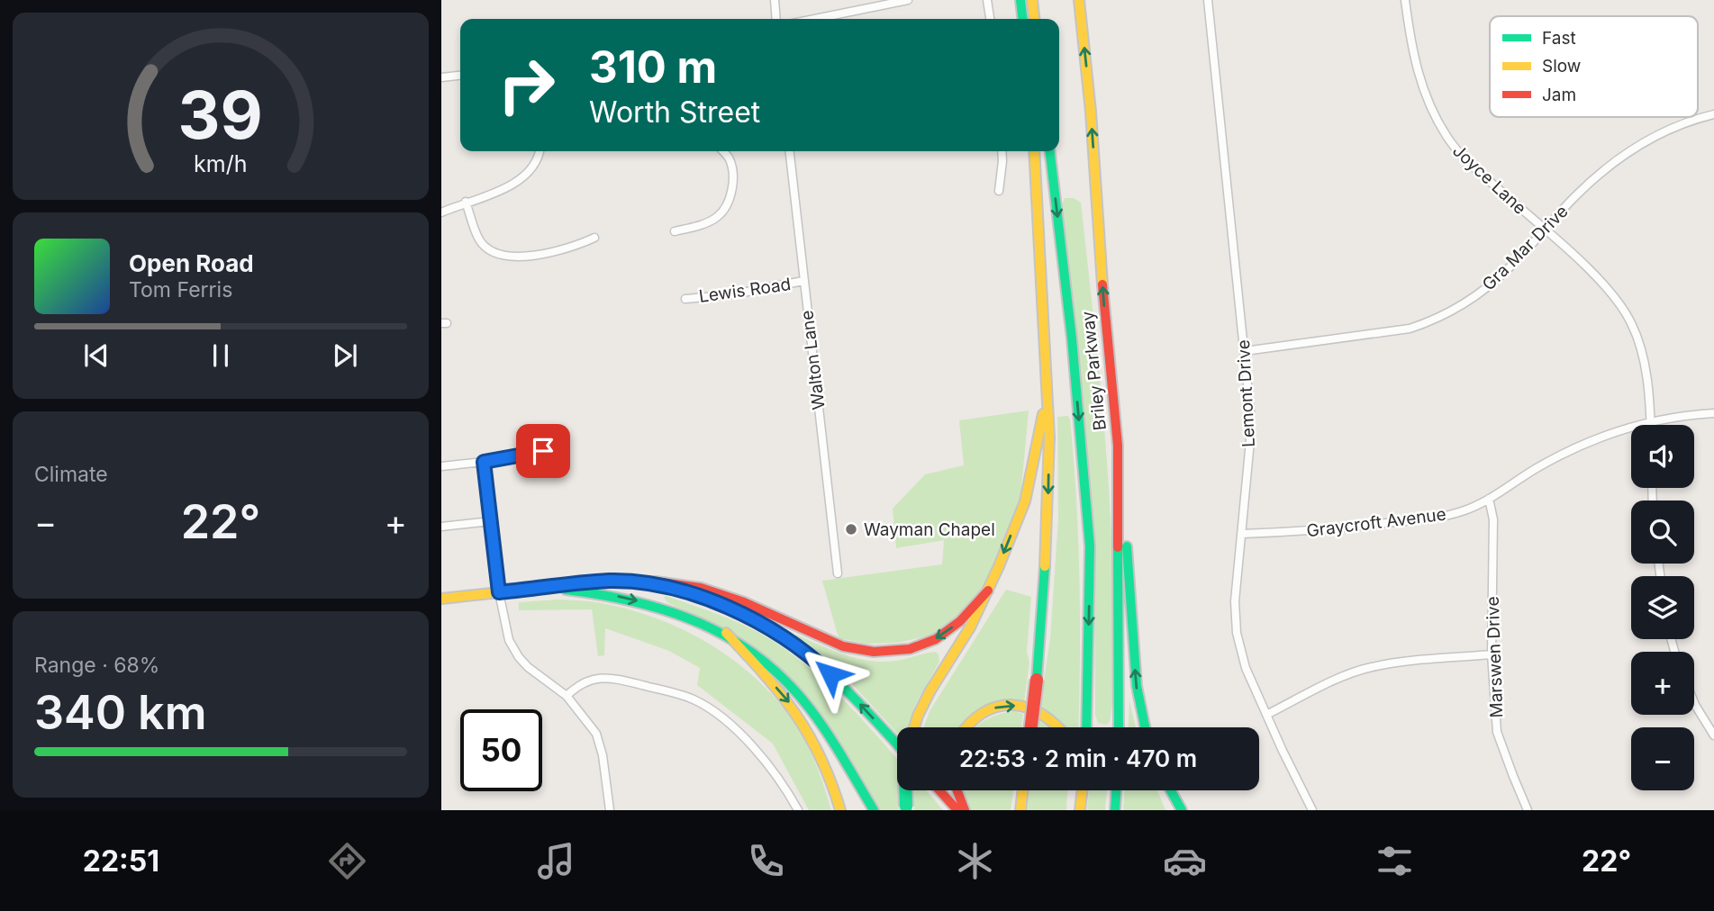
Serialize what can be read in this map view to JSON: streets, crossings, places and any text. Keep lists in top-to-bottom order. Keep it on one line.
{"streets":{"main road":["Briley Parkway"],"street":["Joyce Lane","Gra Mar Drive","Lewis Road","Walton Lane","Lemont Drive","Graycroft Avenue","Marswen Drive"]},"crossings":[["Joyce Lane","Gra Mar Drive"],["Joyce Lane","Graycroft Avenue"],["Gra Mar Drive","Lemont Drive"],["Lewis Road","Walton Lane"],["Lemont Drive","Graycroft Avenue"],["Graycroft Avenue","Marswen Drive"]],"places":["Wayman Chapel"],"legend":["Fast","Slow","Jam"],"page":{"turn":["310 m","Worth Street"],"song":["Open Road","Tom Ferris"],"tile":["Climate",["Range · 68%","340 km"]],"map_buttons":["+","−"],"heat":["−","22°","+"],"limit":"50","trip":"22:53 · 2 min · 470 m","tabs":["22:51","22°"],"gauge":["39","km/h"]}}
